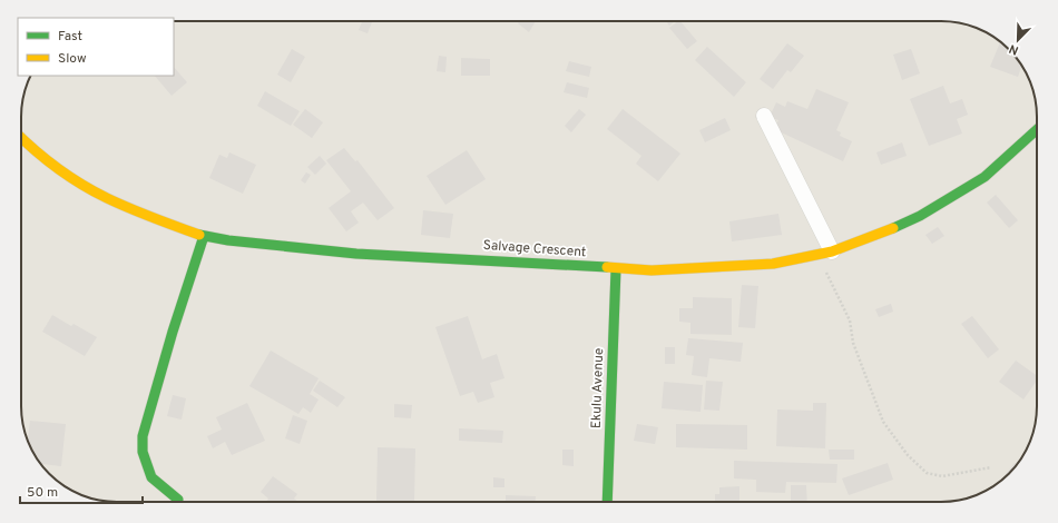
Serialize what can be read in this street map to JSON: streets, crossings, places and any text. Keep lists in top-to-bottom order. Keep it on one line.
{"streets":{"main road":["Salvage Crescent","Ekulu Avenue"]},"crossings":[["Salvage Crescent","Ekulu Avenue"]],"legend":["Fast","Slow"],"scale_bar":"50 m","north":"bottom left"}
